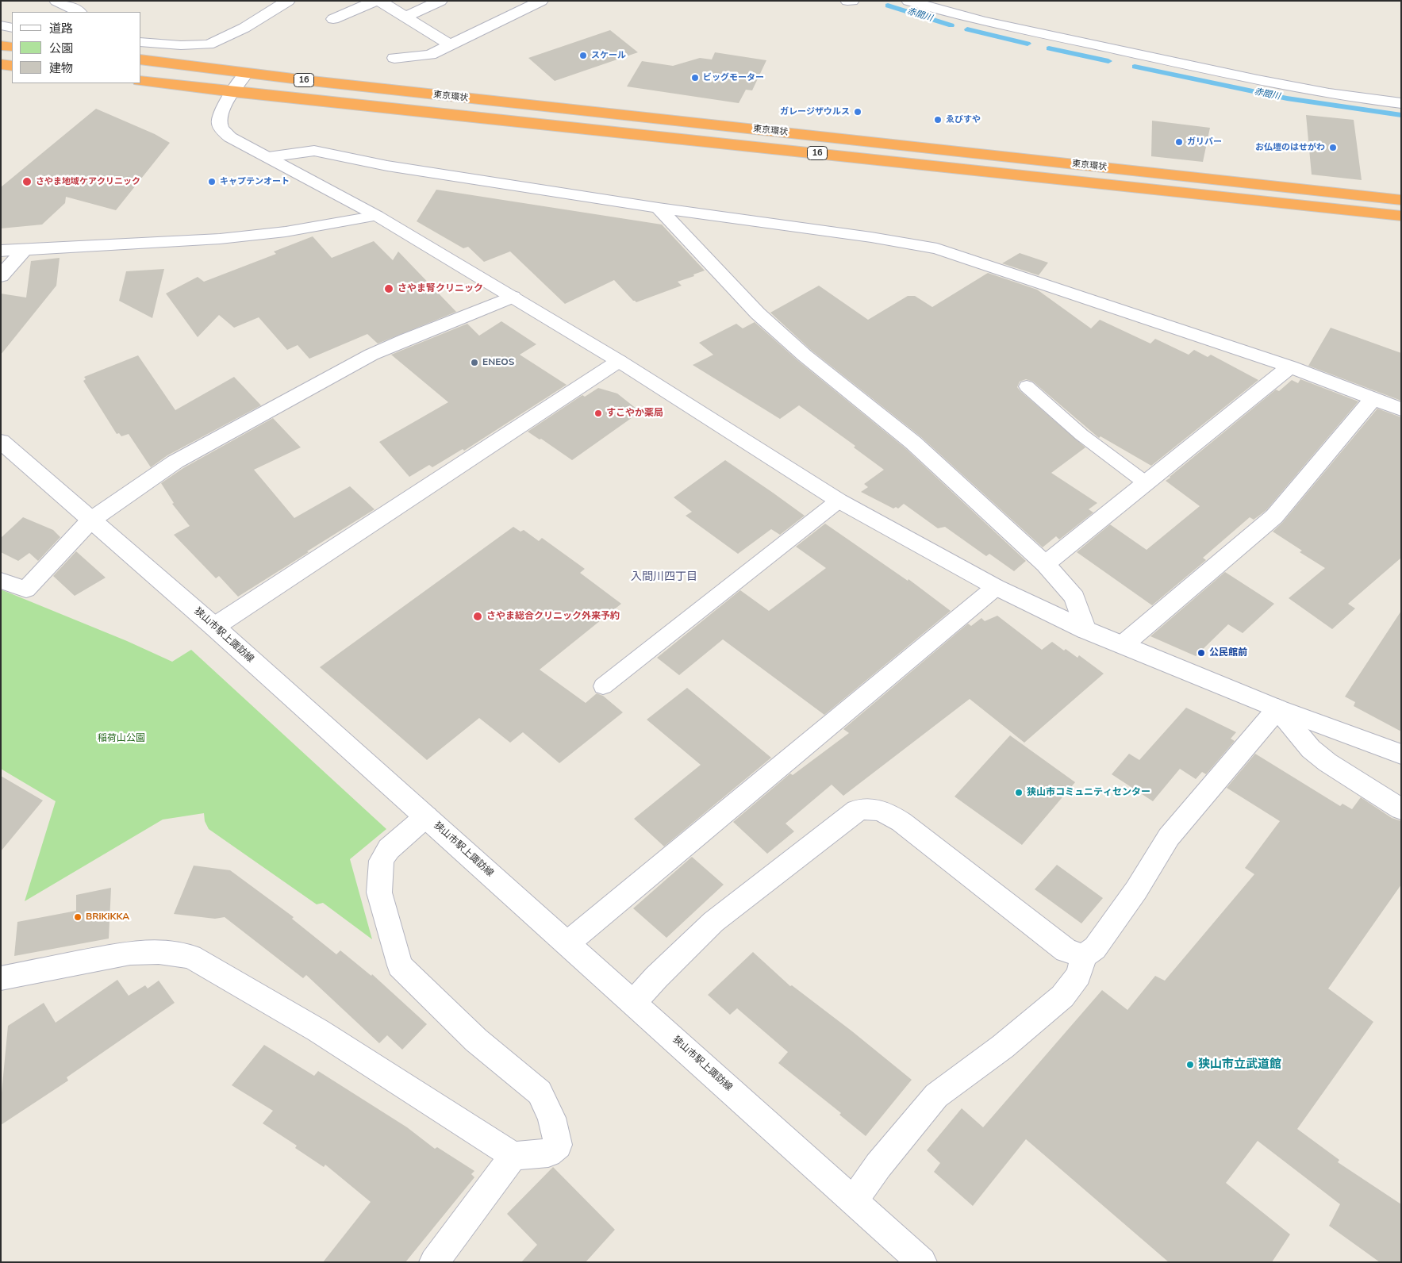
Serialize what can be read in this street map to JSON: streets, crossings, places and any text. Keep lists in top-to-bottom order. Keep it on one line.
{"streets":{"highway":["16","東京環状"],"street":["狭山市駅上諏訪線"]},"districts":["入間川四丁目"],"water":["赤間川"],"parks":["稲荷山公園"],"places":["スケール","ビッグモーター","ガレージザウルス","ゑびすや","ガリバー","お仏壇のはせがわ","さやま地域ケアクリニック","キャプテンオート","さやま腎クリニック","ENEOS","すこやか薬局","さやま総合クリニック外来予約","公民館前","狭山市コミュニティセンター","BRiKiKKA","狭山市立武道館"],"legend":["道路","公園","建物"]}
